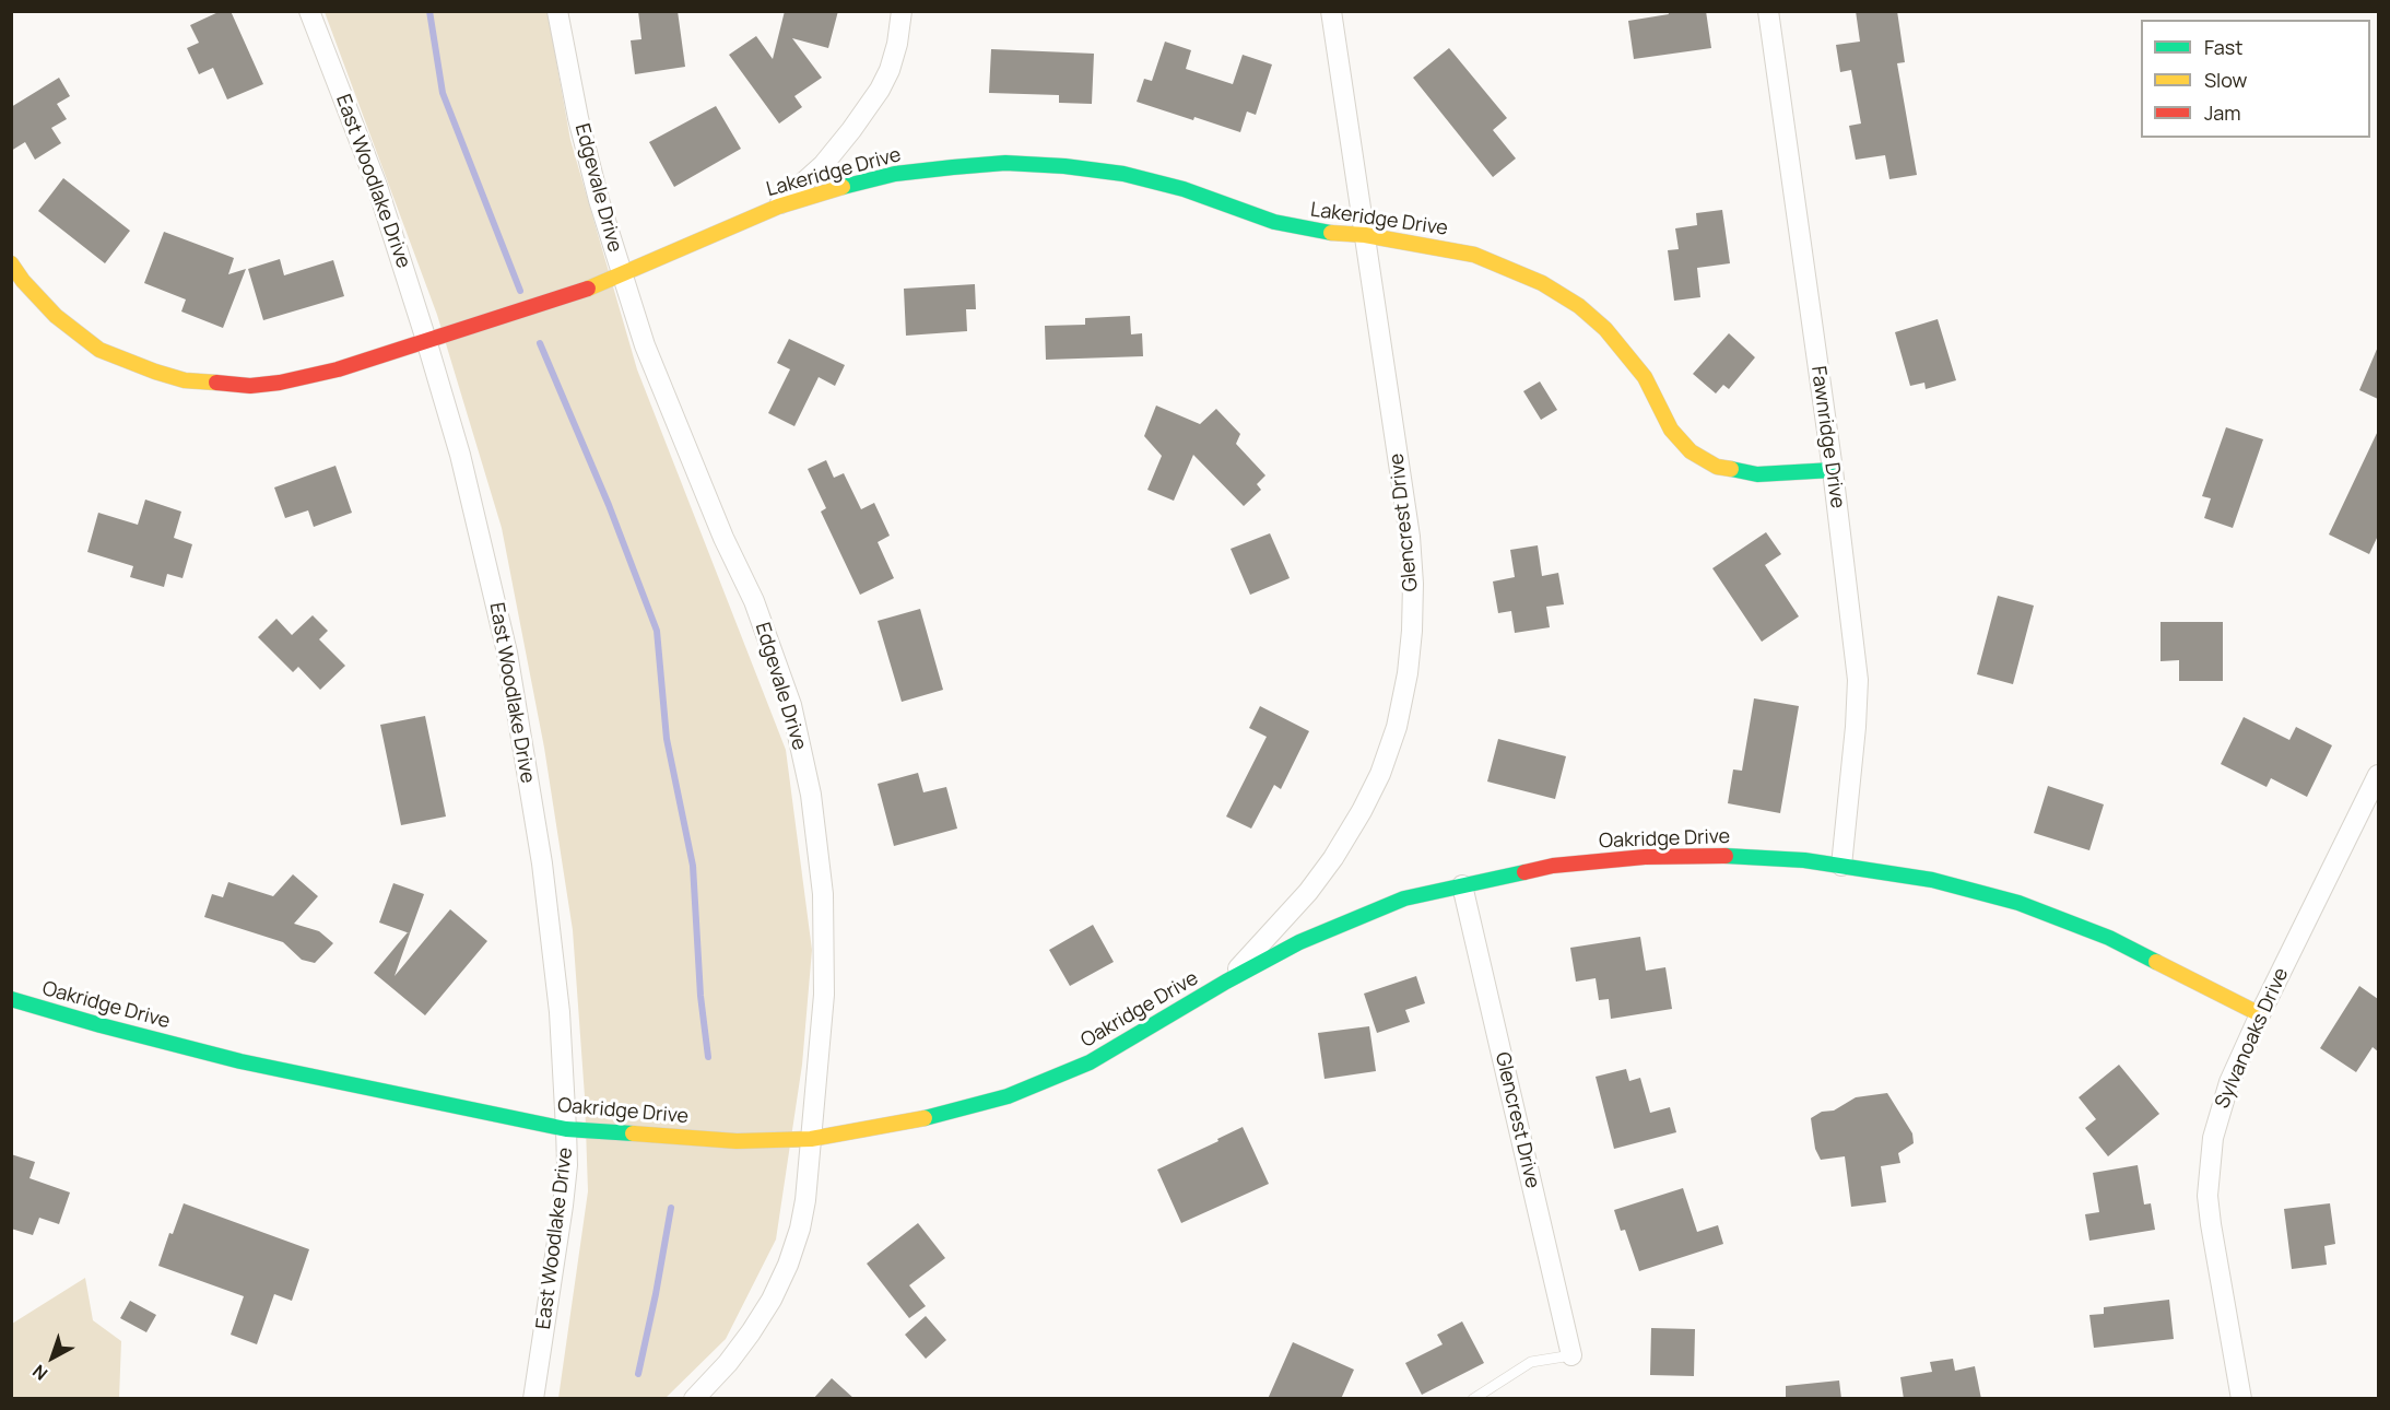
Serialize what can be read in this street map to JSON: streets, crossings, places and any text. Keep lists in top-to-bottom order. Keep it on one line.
{"streets":{"street":["Lakeridge Drive","East Woodlake Drive","Edgevale Drive","Fawnridge Drive","Glencrest Drive","Oakridge Drive","Sylvanoaks Drive"]},"crossings":[["Lakeridge Drive","East Woodlake Drive"],["Lakeridge Drive","Edgevale Drive"],["Lakeridge Drive","Fawnridge Drive"],["Lakeridge Drive","Glencrest Drive"],["East Woodlake Drive","Oakridge Drive"],["Edgevale Drive","Oakridge Drive"],["Fawnridge Drive","Oakridge Drive"],["Glencrest Drive","Oakridge Drive"],["Oakridge Drive","Sylvanoaks Drive"]],"legend":["Fast","Slow","Jam"],"north":"bottom left"}
